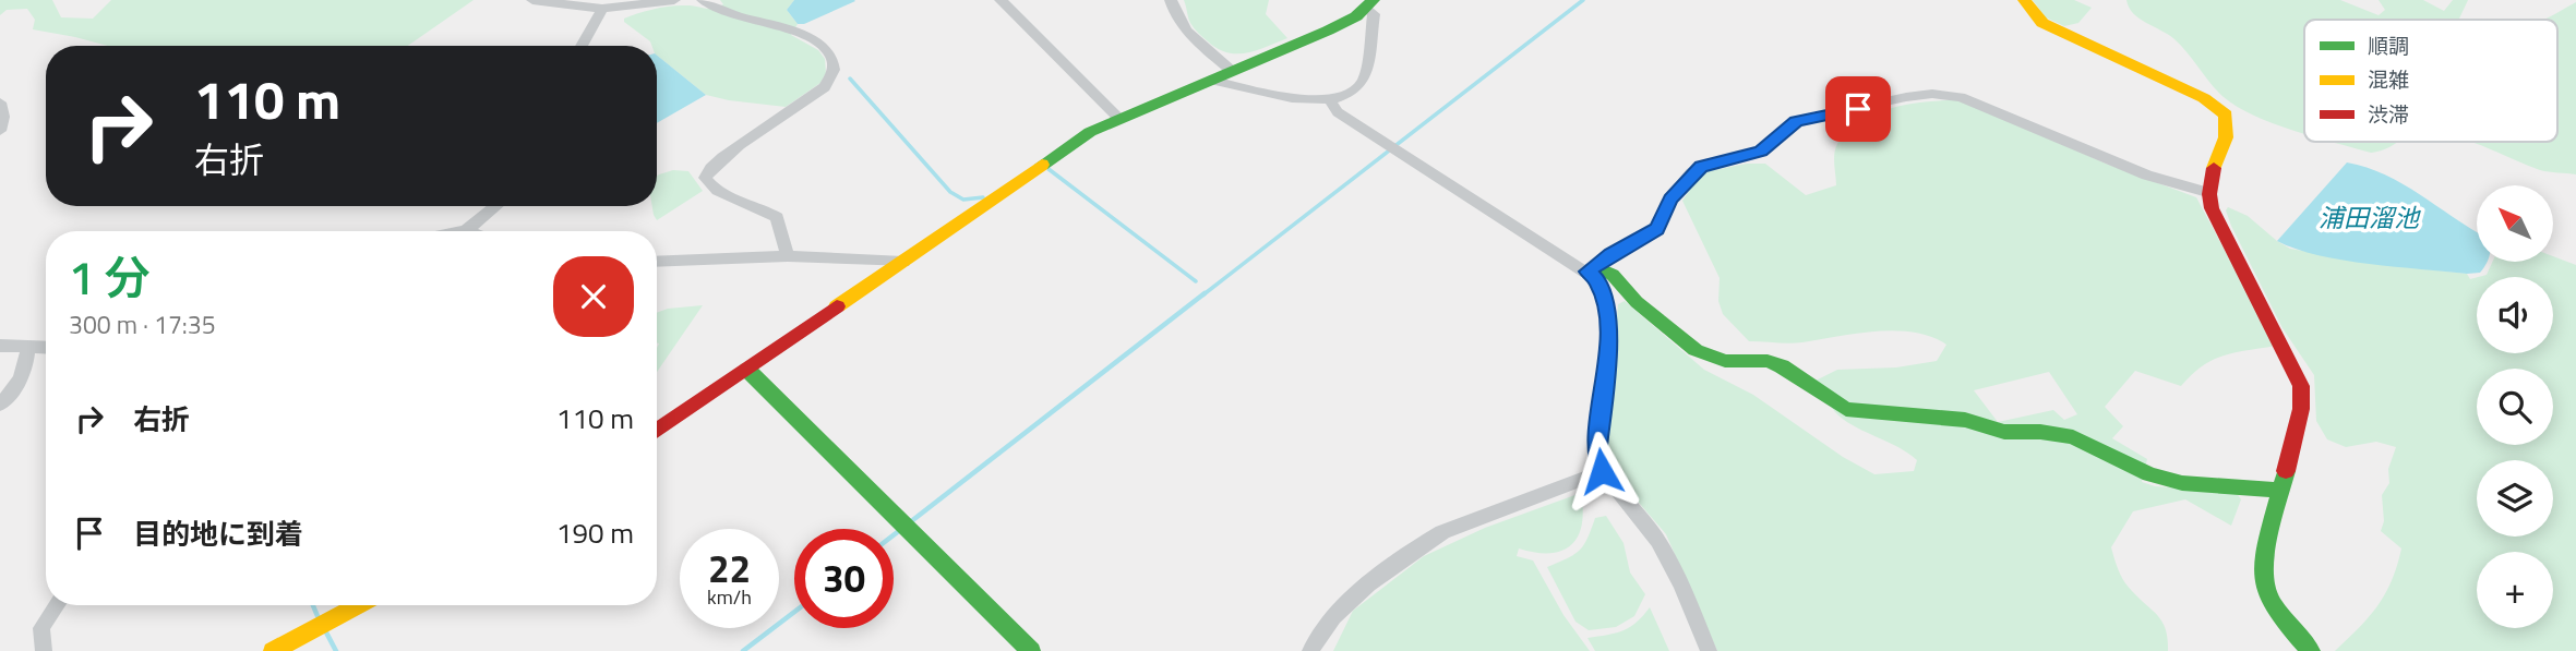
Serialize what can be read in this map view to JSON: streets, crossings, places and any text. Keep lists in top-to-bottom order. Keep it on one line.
{"water":["浦田溜池"],"legend":["順調","混雑","渋滞"],"north":"top left","page":{"turn":["110 m","右折"],"map_buttons":"+","heading":["1 分","300 m · 17:35"],"list":[{"name":"右折","value":"110 m"},{"name":"目的地に到着","value":"190 m"}],"speed":"22 km/h","limit":"30"}}
